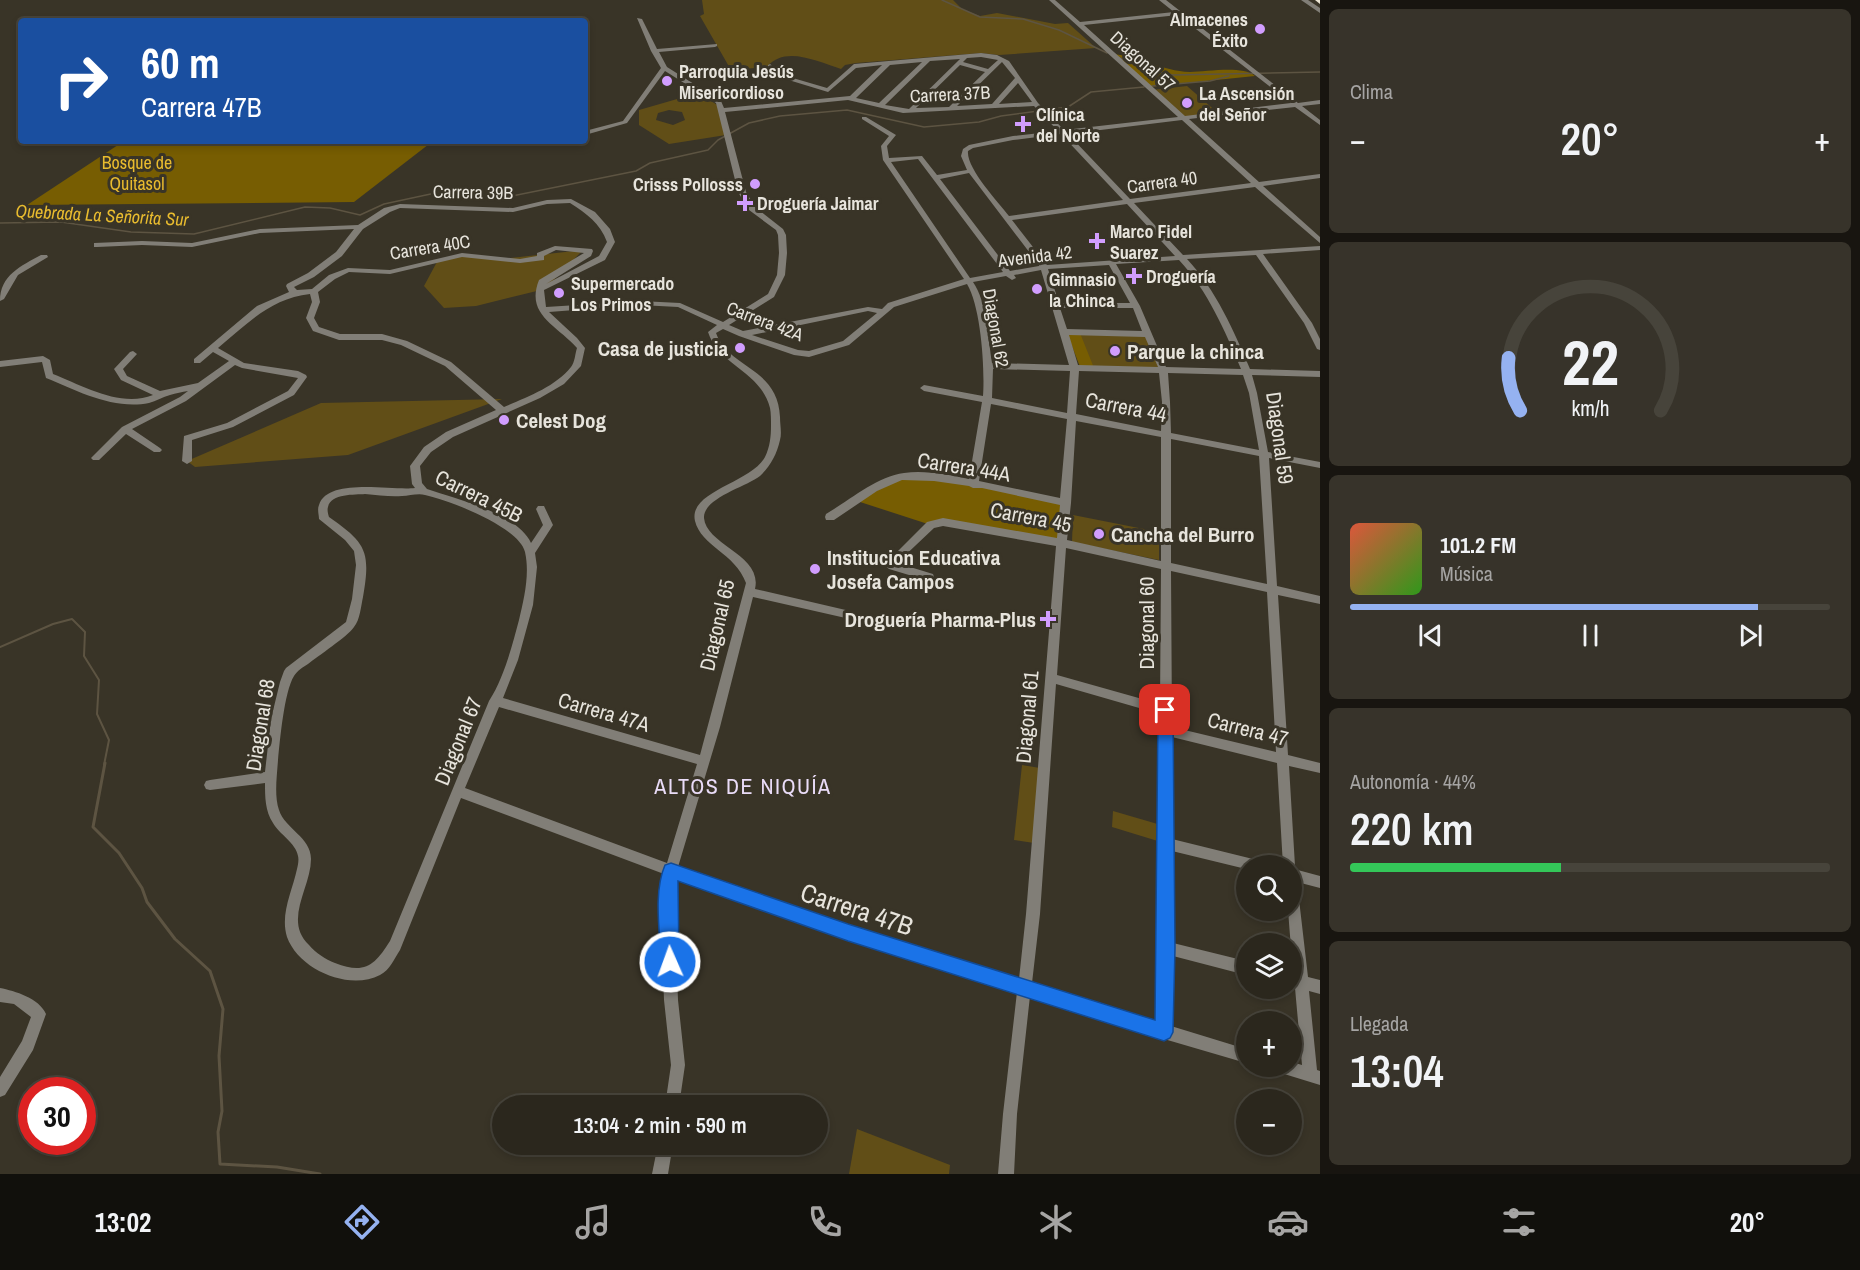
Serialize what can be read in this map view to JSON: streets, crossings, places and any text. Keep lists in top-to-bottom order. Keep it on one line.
{"streets":{"street":["Diagonal 57","Carrera 37B","Carrera 40","Carrera 39B","Carrera 40C","Avenida 42","Carrera 42A","Diagonal 62","Carrera 44","Diagonal 59","Carrera 44A","Carrera 45B","Carrera 45","Diagonal 60","Diagonal 65","Carrera 47A","Diagonal 61","Diagonal 68","Carrera 47","Diagonal 67","Carrera 47B"]},"crossings":[["Diagonal 57","Carrera 40"],["Carrera 37B","Diagonal 59"],["Carrera 40","Diagonal 59"],["Carrera 39B","Carrera 40C"],["Avenida 42","Carrera 42A"],["Avenida 42","Diagonal 62"],["Avenida 42","Diagonal 59"],["Avenida 42","Diagonal 60"],["Avenida 42","Diagonal 61"],["Carrera 42A","Diagonal 62"],["Carrera 42A","Diagonal 65"],["Diagonal 62","Carrera 44"],["Diagonal 62","Carrera 44A"],["Carrera 44","Diagonal 59"],["Carrera 44","Diagonal 60"],["Carrera 44","Diagonal 61"],["Diagonal 59","Carrera 45"],["Diagonal 59","Carrera 47"],["Carrera 44A","Diagonal 61"],["Carrera 45B","Diagonal 68"],["Carrera 45B","Diagonal 67"],["Carrera 45","Diagonal 60"],["Carrera 45","Diagonal 61"],["Diagonal 60","Carrera 47"],["Diagonal 60","Carrera 47B"],["Diagonal 65","Carrera 47A"],["Diagonal 65","Carrera 47B"],["Carrera 47A","Diagonal 67"],["Diagonal 61","Carrera 47B"],["Diagonal 68","Diagonal 67"],["Diagonal 67","Carrera 47B"]],"districts":["ALTOS DE NIQUÍA"],"water":["Quebrada La Señorita Sur"],"parks":["Bosque de Quitasol"],"places":{"other":["Almacenes Éxito","Parroquia Jesús Misericordioso","La Ascensión del Señor","Crisss Pollosss","Gimnasio la Chinca","Supermercado Los Primos","Casa de justicia","Parque la chinca","Celest Dog","Cancha del Burro","Institucion Educativa Josefa Campos"],"health":["Clínica del Norte","Droguería Jaimar","Marco Fidel Suarez","Droguería","Droguería Pharma-Plus"]},"page":{"tile":["Clima",["Autonomía · 44%","220 km"],["Llegada","13:04"]],"turn":["60 m","Carrera 47B"],"heat":["−","20°","+"],"song":["101.2 FM","Música"],"map_buttons":["+","−"],"limit":"30","trip":"13:04 · 2 min · 590 m","tabs":["13:02","20°"],"gauge":["22","km/h"]}}
